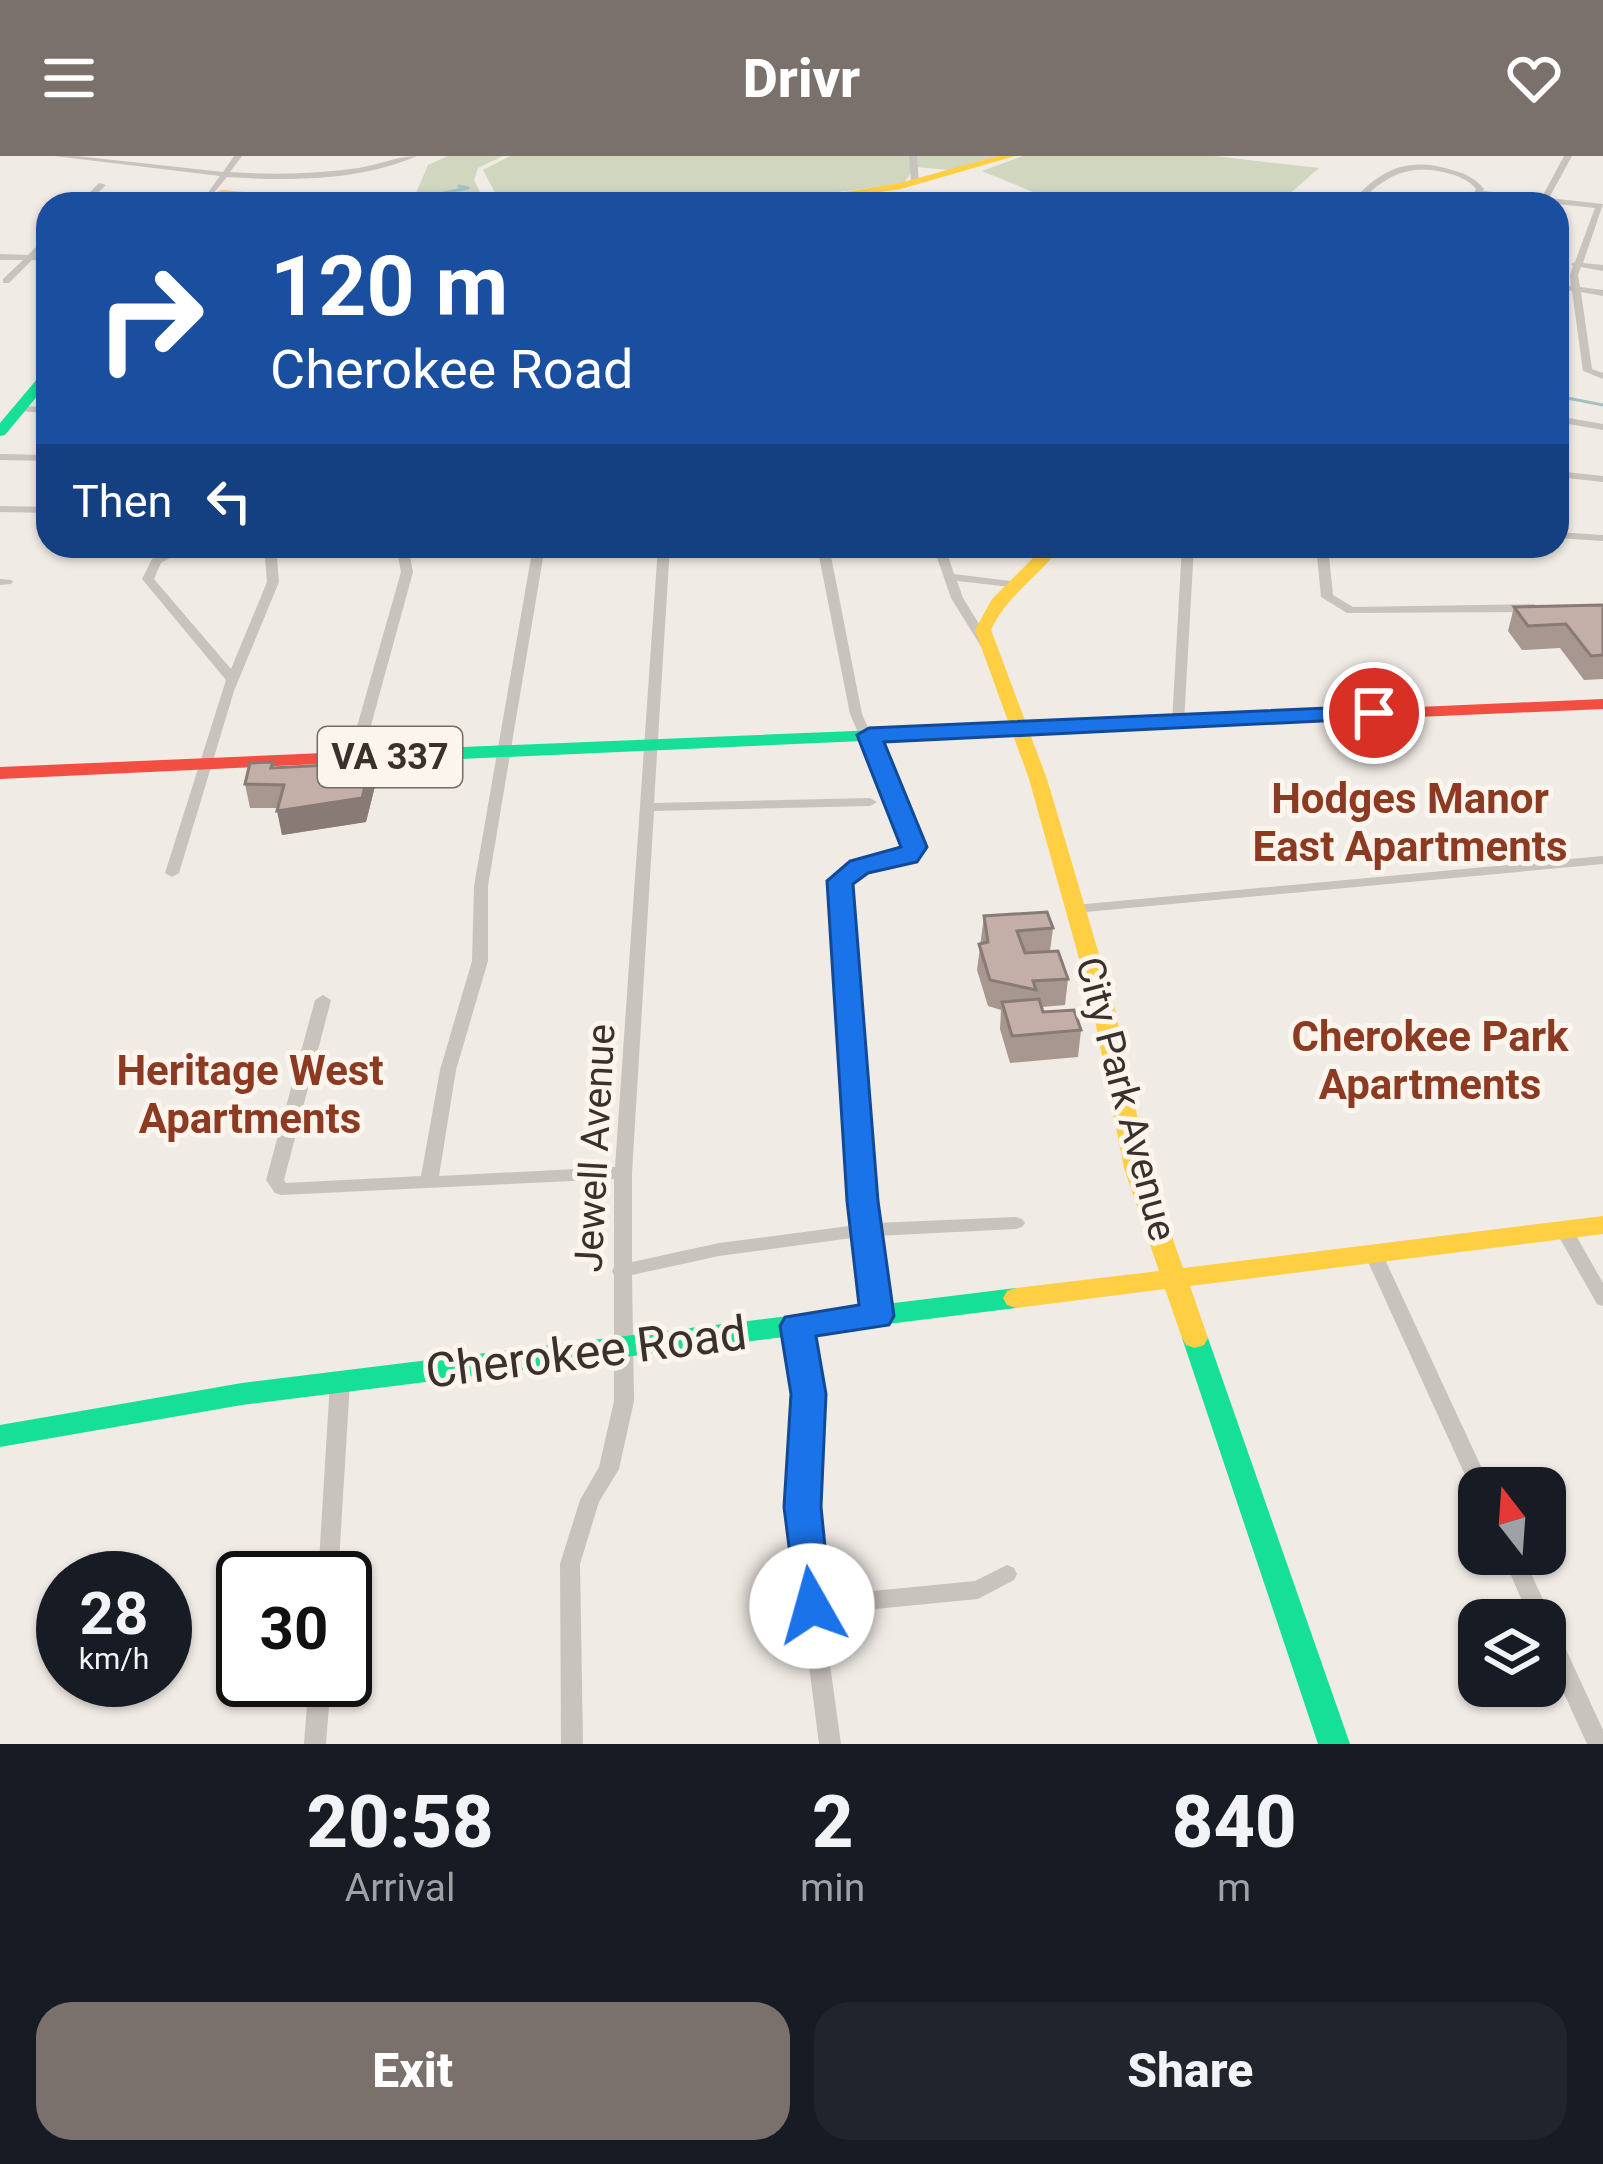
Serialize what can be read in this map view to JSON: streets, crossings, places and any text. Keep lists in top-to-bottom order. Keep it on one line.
{"streets":{"street":["VA 337","City Park Avenue","Jewell Avenue","Cherokee Road"]},"crossings":[["VA 337","City Park Avenue"],["VA 337","Jewell Avenue"],["City Park Avenue","Cherokee Road"],["Jewell Avenue","Cherokee Road"]],"districts":["Hodges Manor East Apartments","Cherokee Park Apartments","Heritage West Apartments"],"north":"top","page":{"header":"Drivr","turn":["120 m","Cherokee Road"],"then":"Then","speed":"28 km/h","limit":"30","eta":["20:58","Arrival","2","min","840","m"],"buttons":["Exit","Share"]}}
